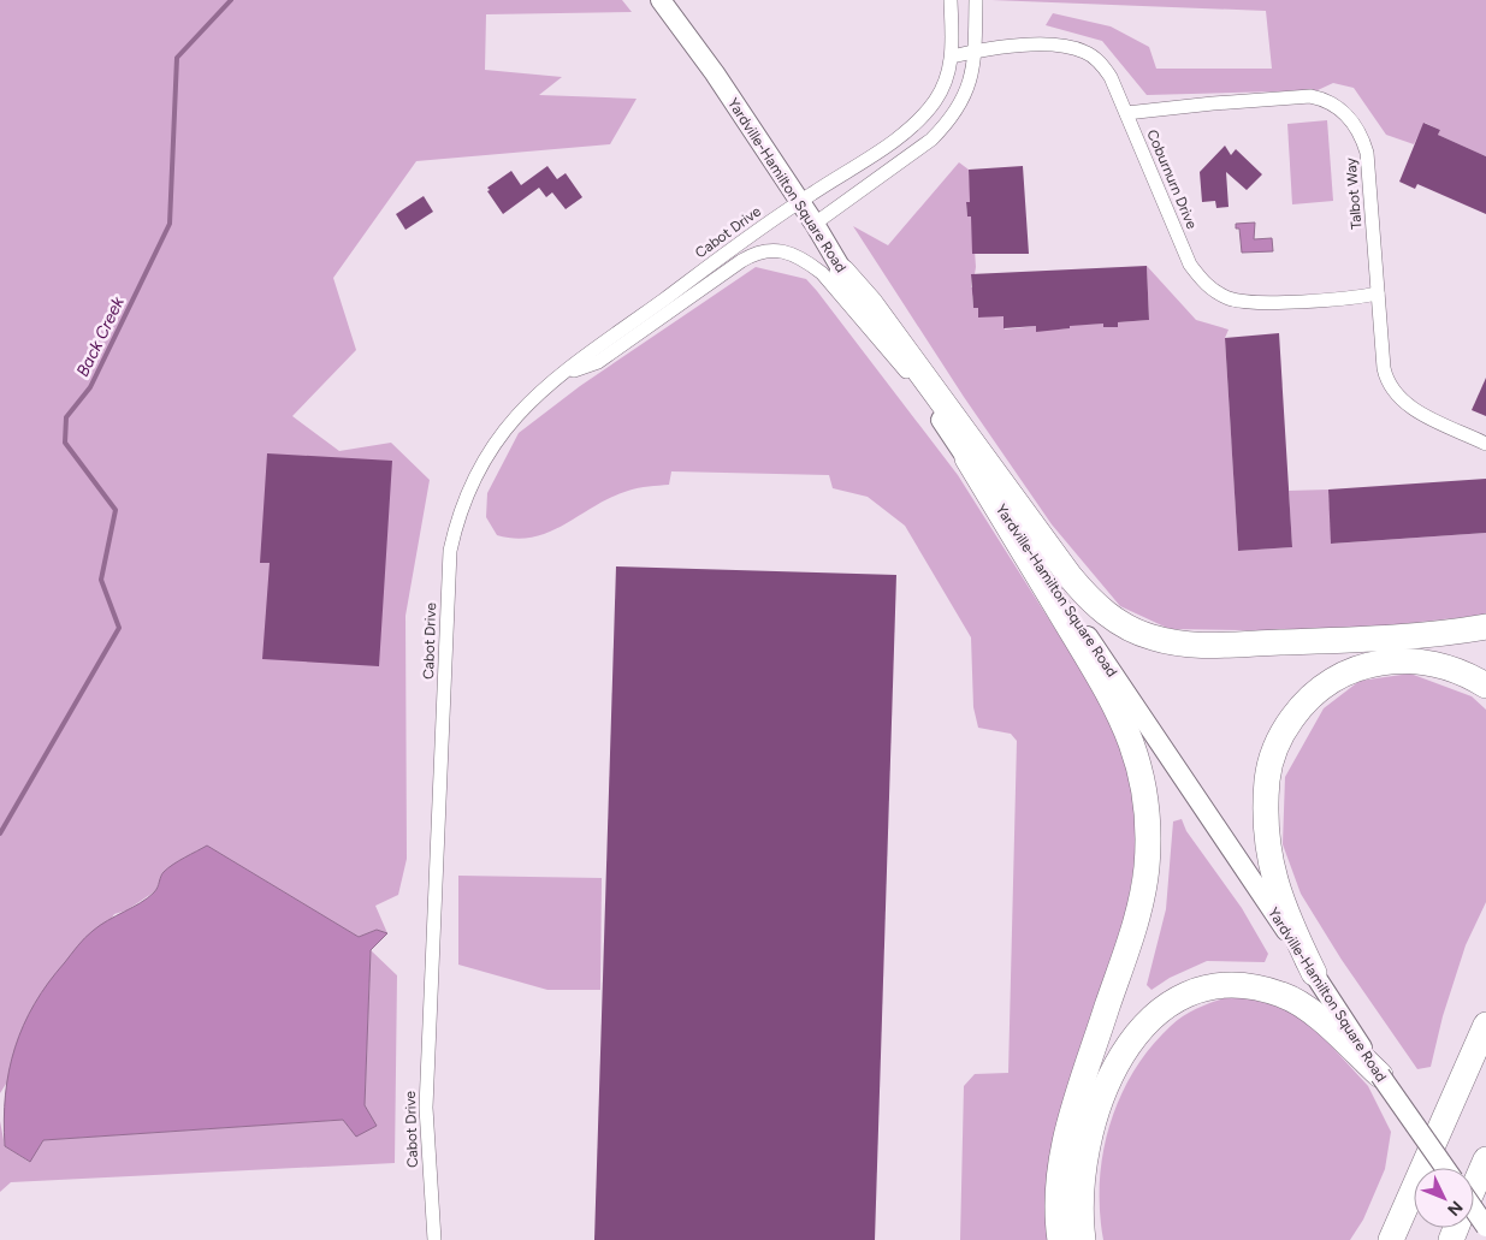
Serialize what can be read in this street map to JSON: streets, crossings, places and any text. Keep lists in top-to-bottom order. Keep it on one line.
{"streets":{"street":["Coburnurn Drive","Yardville-Hamilton Square Road","Talbot Way","Cabot Drive"]},"crossings":[["Coburnurn Drive","Talbot Way"],["Coburnurn Drive","Cabot Drive"],["Yardville-Hamilton Square Road","Cabot Drive"]],"water":["Back Creek"],"north":"bottom right"}
